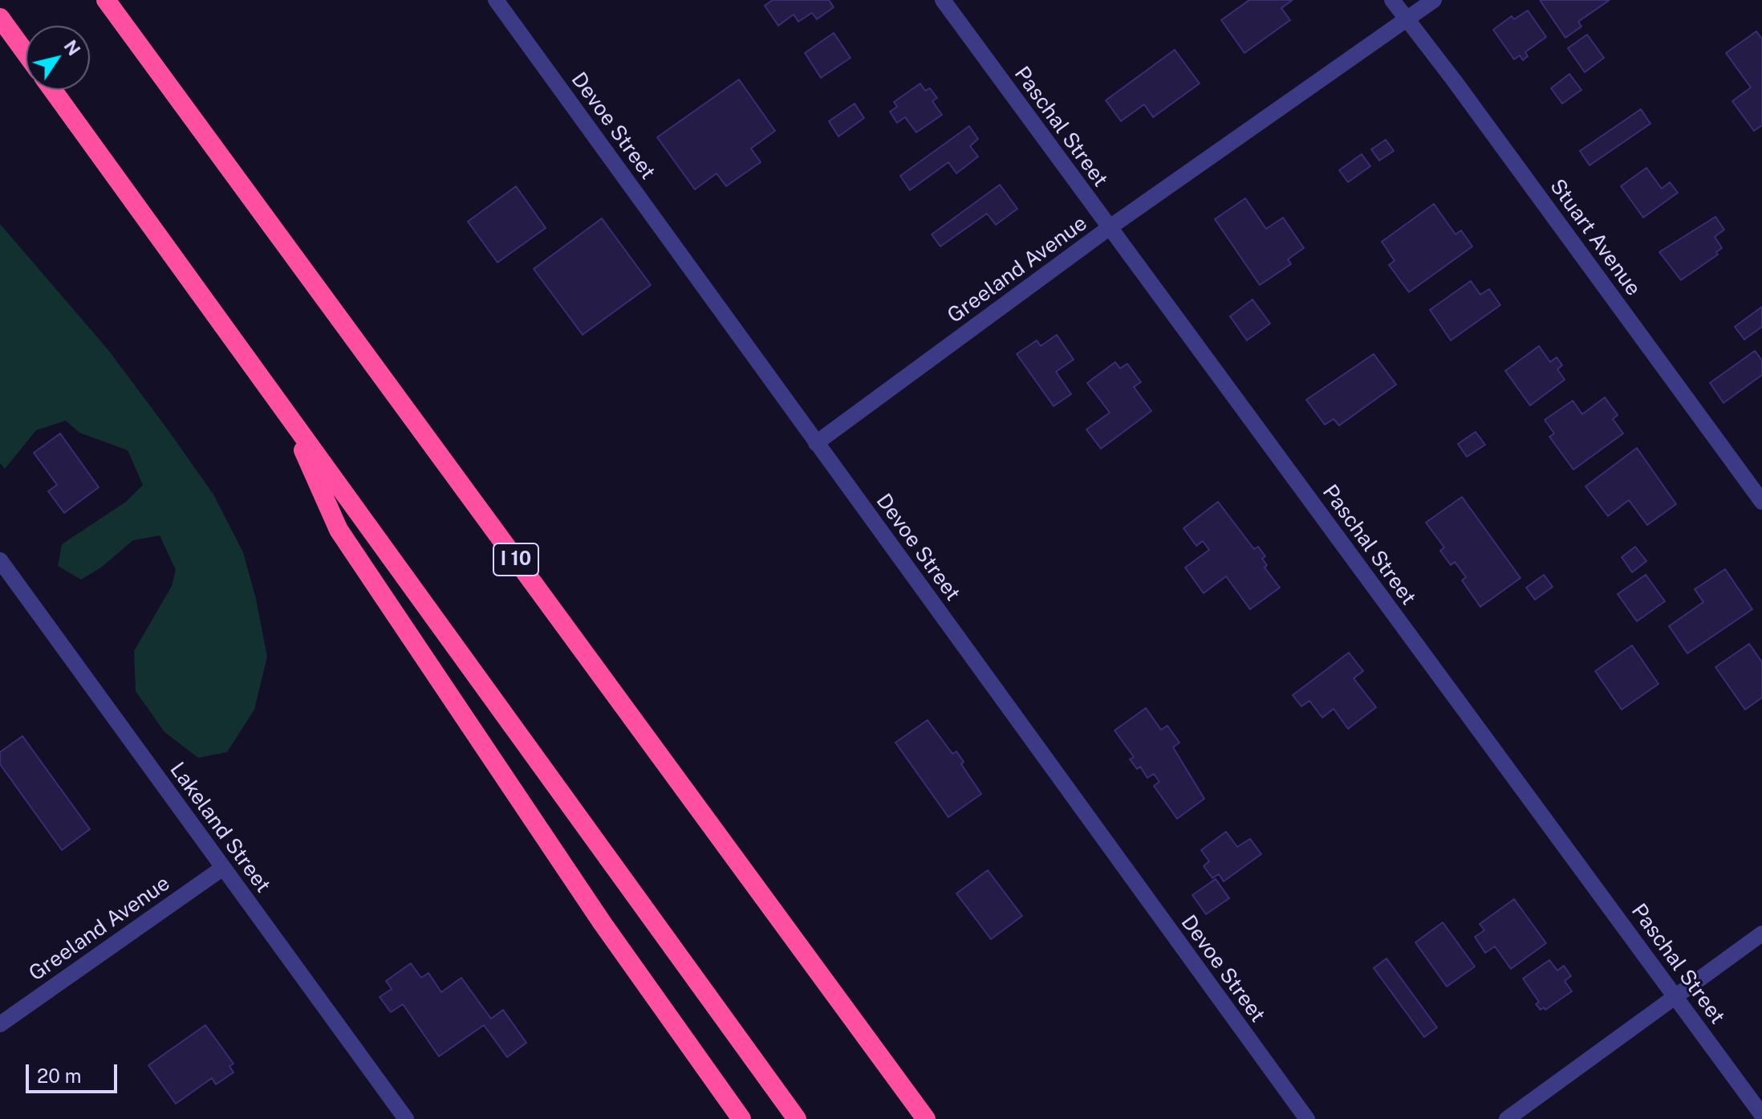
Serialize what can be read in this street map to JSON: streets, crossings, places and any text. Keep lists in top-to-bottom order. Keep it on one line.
{"streets":{"highway":["I 10"],"street":["Devoe Street","Paschal Street","Stuart Avenue","Greeland Avenue","Lakeland Street"]},"crossings":[["Devoe Street","Greeland Avenue"],["Paschal Street","Greeland Avenue"],["Stuart Avenue","Greeland Avenue"],["Greeland Avenue","Lakeland Street"]],"scale_bar":"20 m","north":"top right"}
